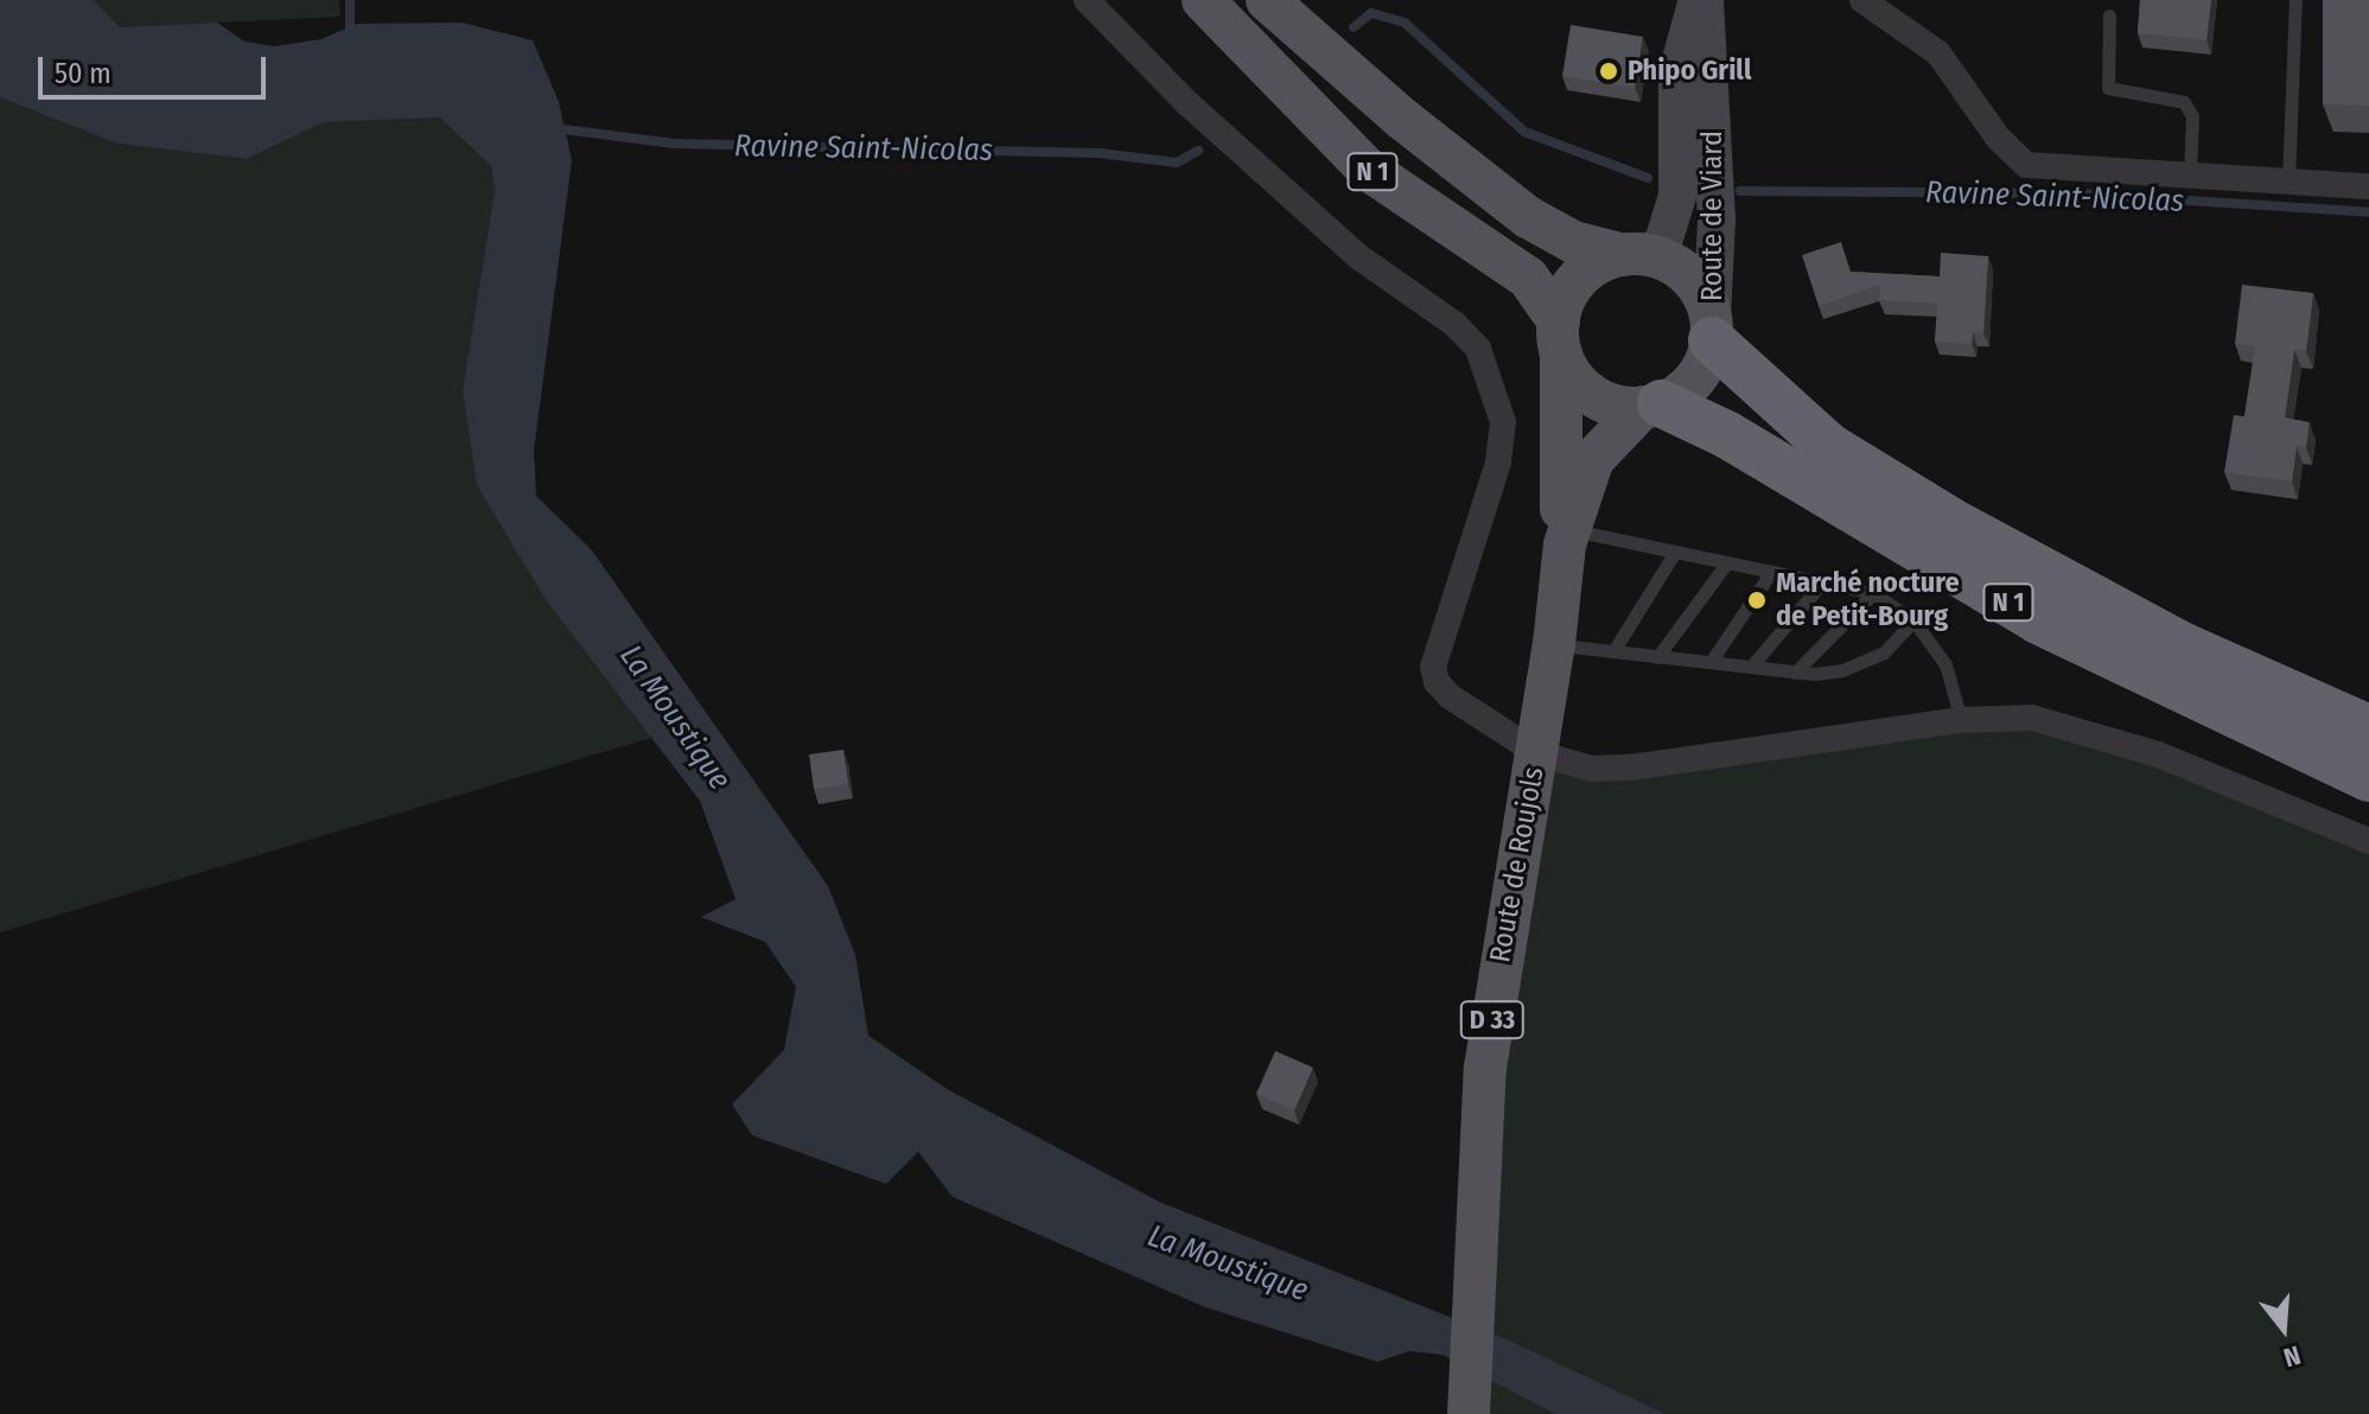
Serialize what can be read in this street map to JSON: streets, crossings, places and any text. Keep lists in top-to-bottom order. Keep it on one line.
{"streets":{"highway":["N 1"],"main road":["Route de Viard","Route de Roujols","D 33"]},"crossings":[["N 1","Route de Viard"],["N 1","Route de Roujols"],["Route de Viard","Route de Roujols"]],"water":["Ravine Saint-Nicolas","La Moustique"],"places":["Phipo Grill","Marché nocture de Petit-Bourg"],"scale_bar":"50 m","north":"bottom"}
